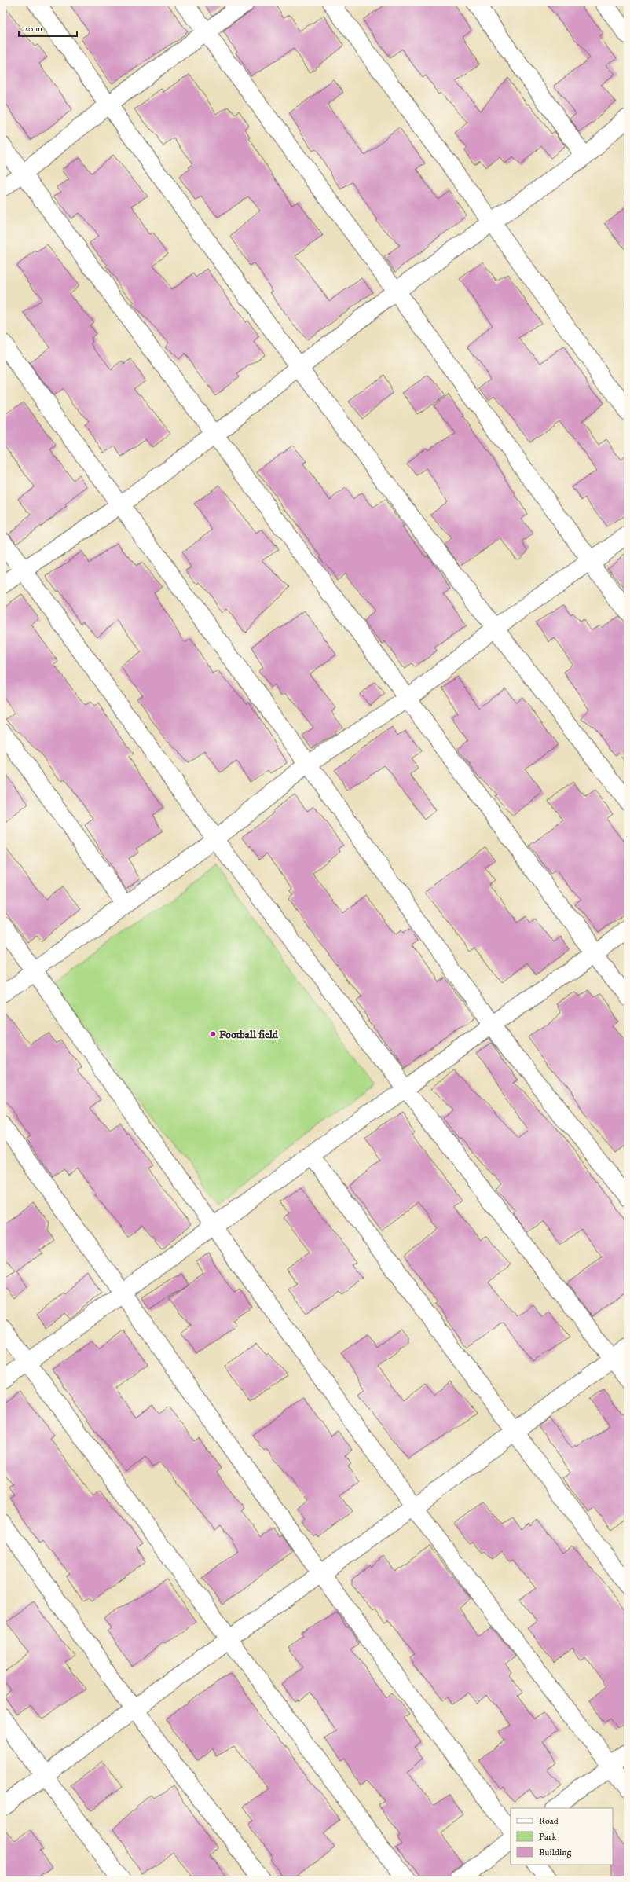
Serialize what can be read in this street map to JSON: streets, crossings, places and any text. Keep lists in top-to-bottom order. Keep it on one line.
{"places":["Football field"],"legend":["Road","Park","Building"],"scale_bar":"20 m"}
